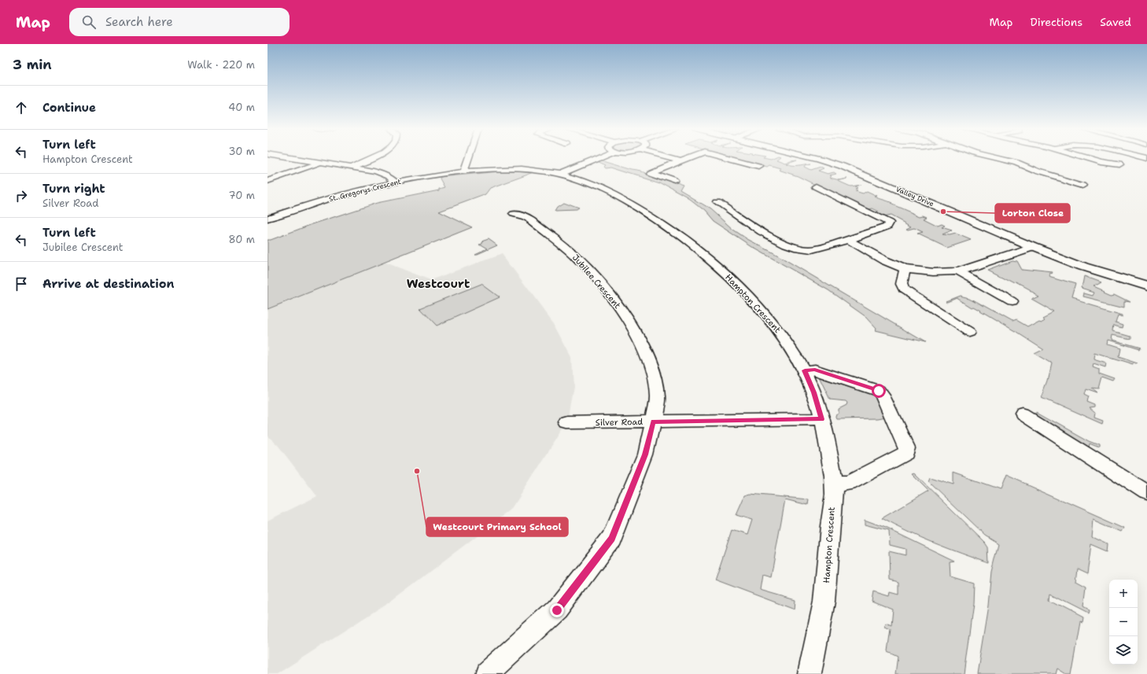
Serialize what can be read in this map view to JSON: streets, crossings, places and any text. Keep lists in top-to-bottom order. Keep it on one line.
{"streets":{"street":["St. Gregorys Crescent","Valley Drive","Jubilee Crescent","Hampton Crescent","Silver Road"]},"crossings":[["St. Gregorys Crescent","Hampton Crescent"],["Jubilee Crescent","Silver Road"],["Hampton Crescent","Silver Road"]],"districts":["Westcourt"],"places":["Lorton Close","Westcourt Primary School"],"page":{"header":"Map","search":"Search here","nav":["Map","Directions","Saved"],"heading":["3 min","Walk · 220 m"],"list":[["Continue","40 m"],["Turn left","Hampton Crescent","30 m"],["Turn right","Silver Road","70 m"],["Turn left","Jubilee Crescent","80 m"],"Arrive at destination"],"map_buttons":["+","−"]}}
